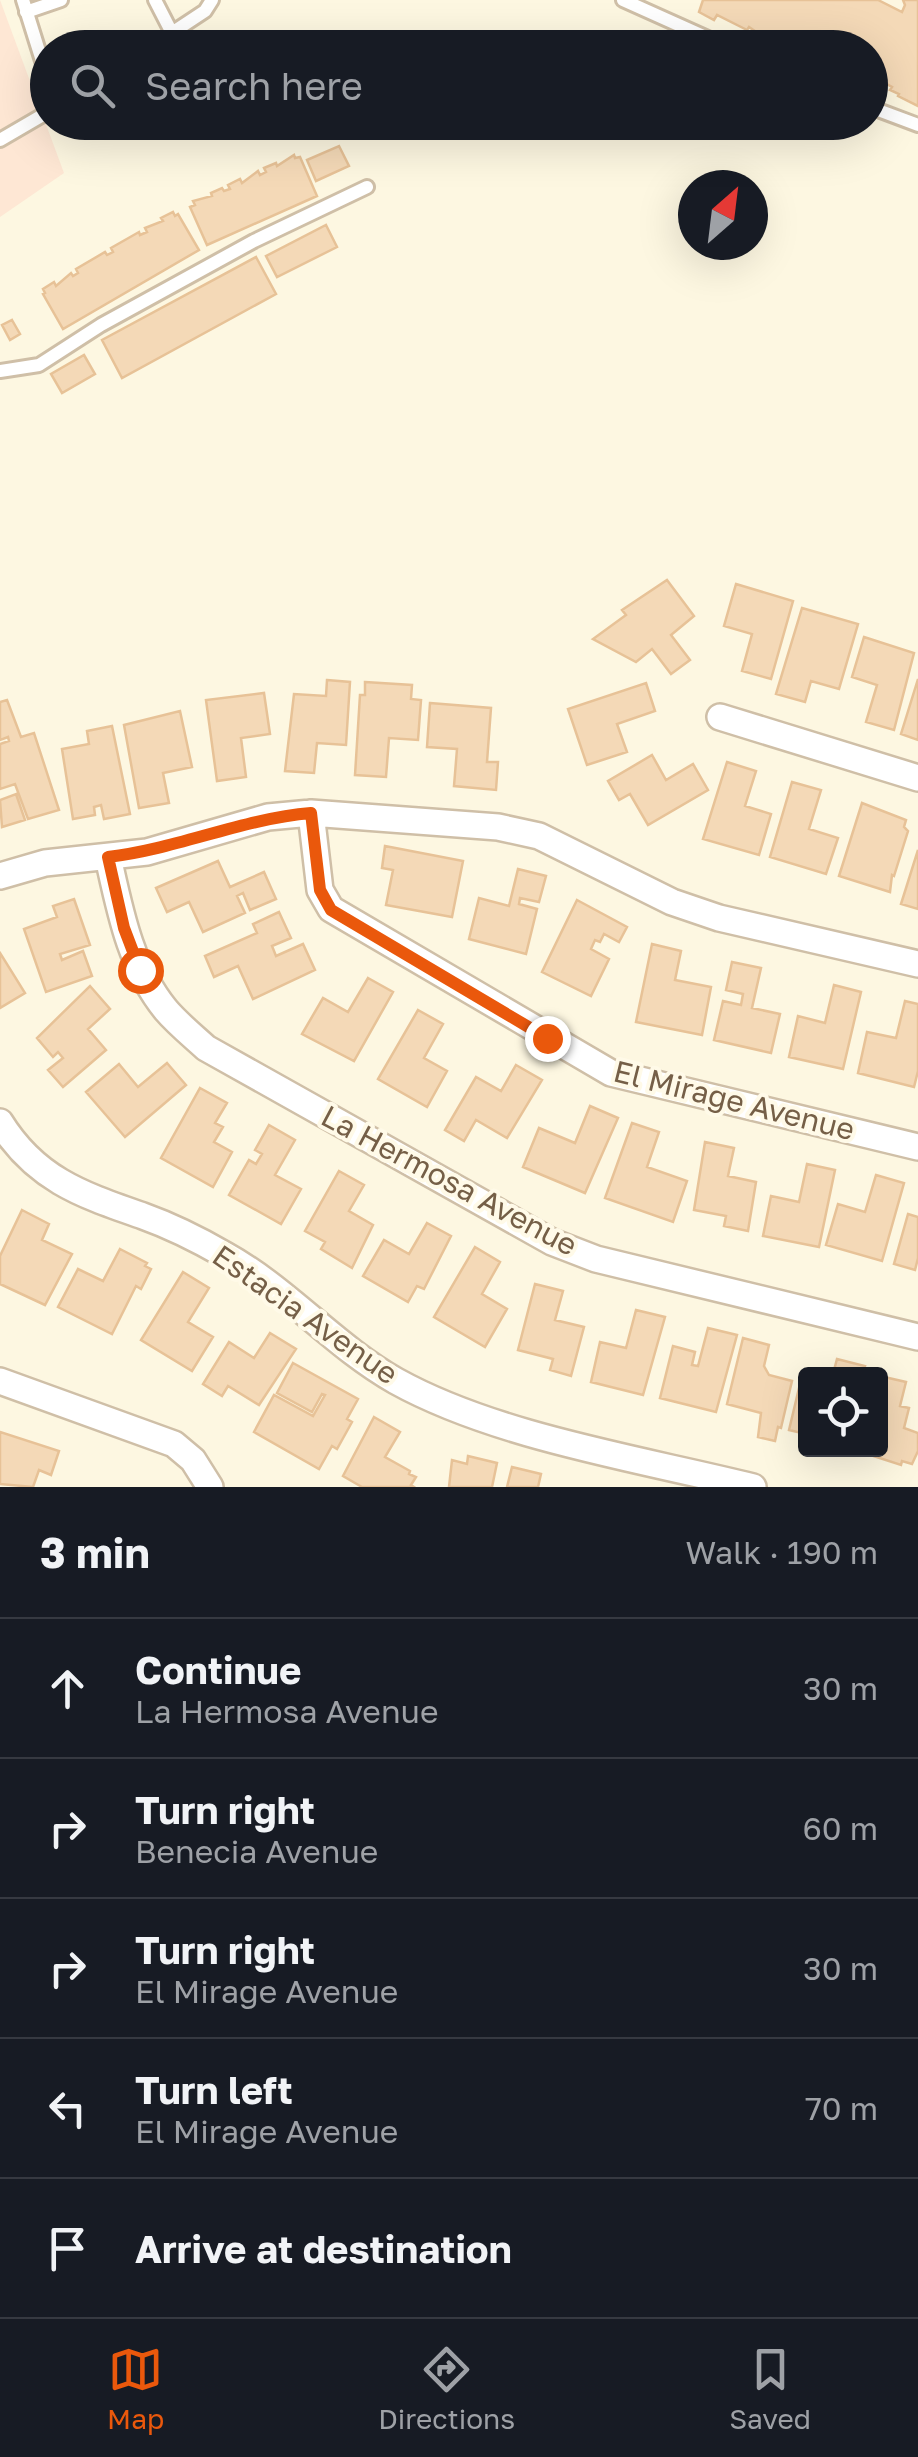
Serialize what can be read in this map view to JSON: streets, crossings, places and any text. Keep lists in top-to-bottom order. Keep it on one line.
{"streets":{"street":["El Mirage Avenue","La Hermosa Avenue","Estacia Avenue"]},"north":"top right","page":{"search":"Search here","heading":["3 min","Walk · 190 m"],"list":[["Continue","La Hermosa Avenue","30 m"],["Turn right","Benecia Avenue","60 m"],["Turn right","El Mirage Avenue","30 m"],["Turn left","El Mirage Avenue","70 m"],"Arrive at destination"],"nav":["Map","Directions","Saved"]}}
